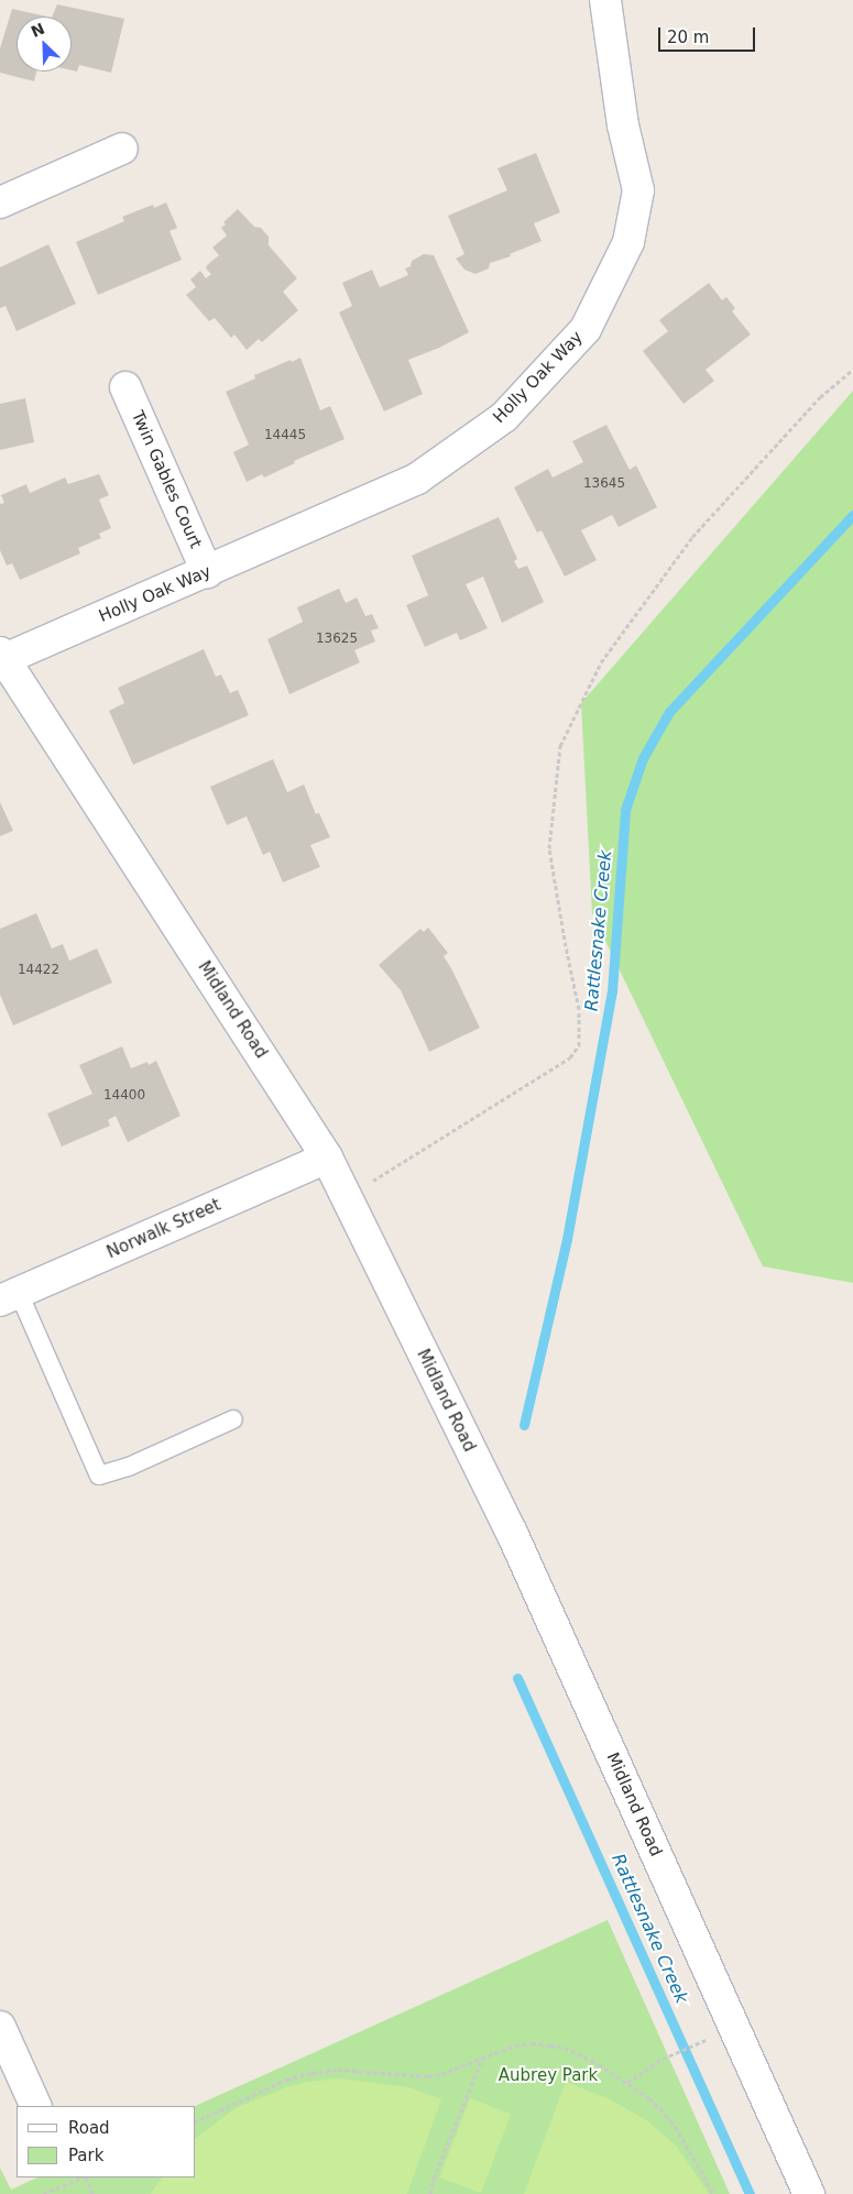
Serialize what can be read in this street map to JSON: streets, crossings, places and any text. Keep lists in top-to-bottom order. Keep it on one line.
{"streets":{"street":["Holly Oak Way","Twin Gables Court","Midland Road","Norwalk Street"]},"crossings":[["Holly Oak Way","Twin Gables Court"],["Holly Oak Way","Midland Road"],["Midland Road","Norwalk Street"]],"water":["Rattlesnake Creek"],"parks":["Aubrey Park"],"house_numbers":["14445","13645","13625","14422","14400"],"legend":["Road","Park"],"scale_bar":"20 m","north":"top left"}
